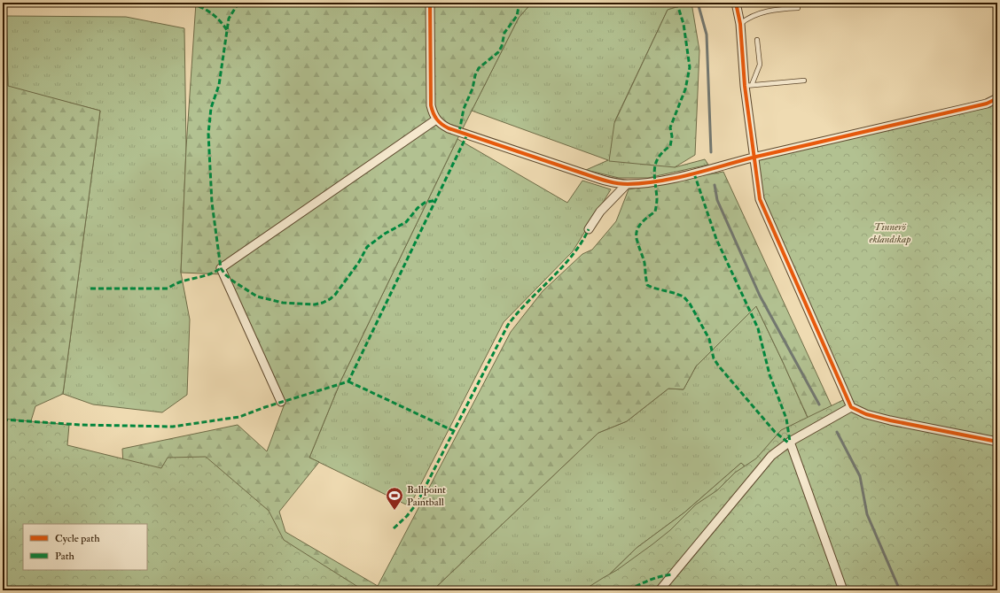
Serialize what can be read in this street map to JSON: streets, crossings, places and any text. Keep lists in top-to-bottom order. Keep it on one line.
{"parks":["Tinnerö eklandskap"],"places":{"sports":["Ballpoint Paintball"]},"legend":["Cycle path","Path"]}
